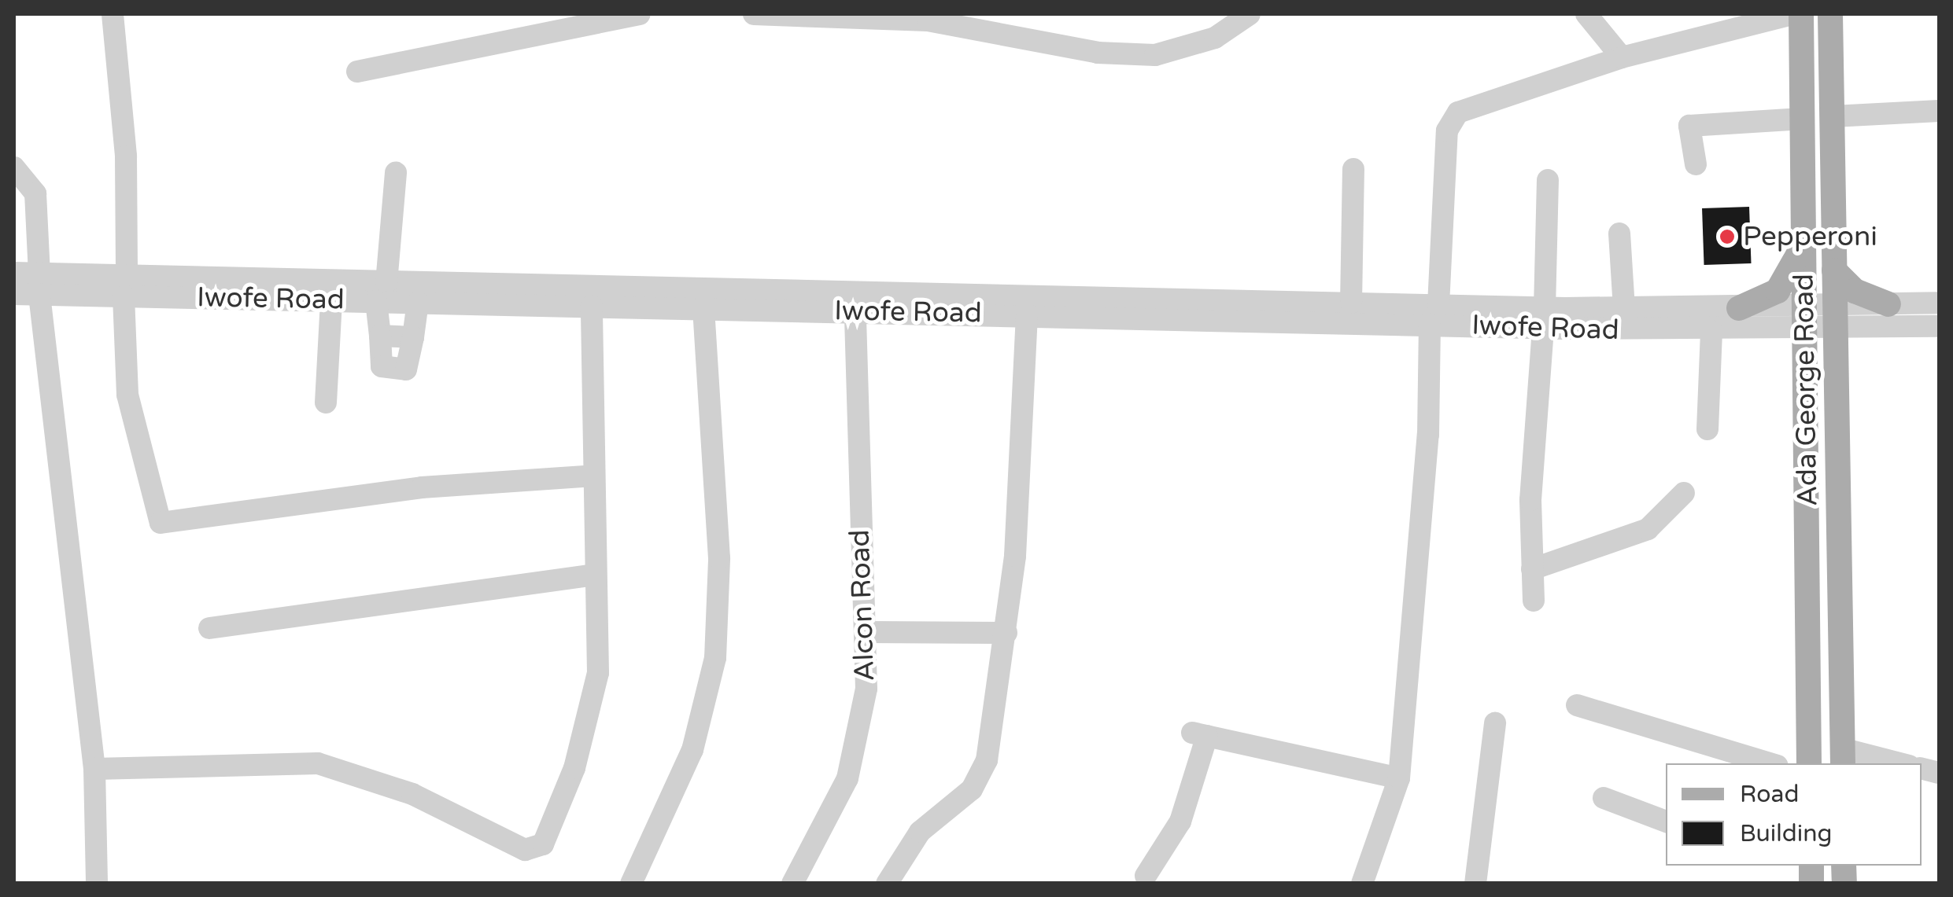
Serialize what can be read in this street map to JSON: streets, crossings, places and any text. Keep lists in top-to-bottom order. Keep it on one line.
{"streets":{"main road":["Ada George Road"],"street":["Iwofe Road","Alcon Road"]},"crossings":[["Iwofe Road","Ada George Road"],["Iwofe Road","Alcon Road"]],"places":["Pepperoni"],"legend":["Road","Building"]}
